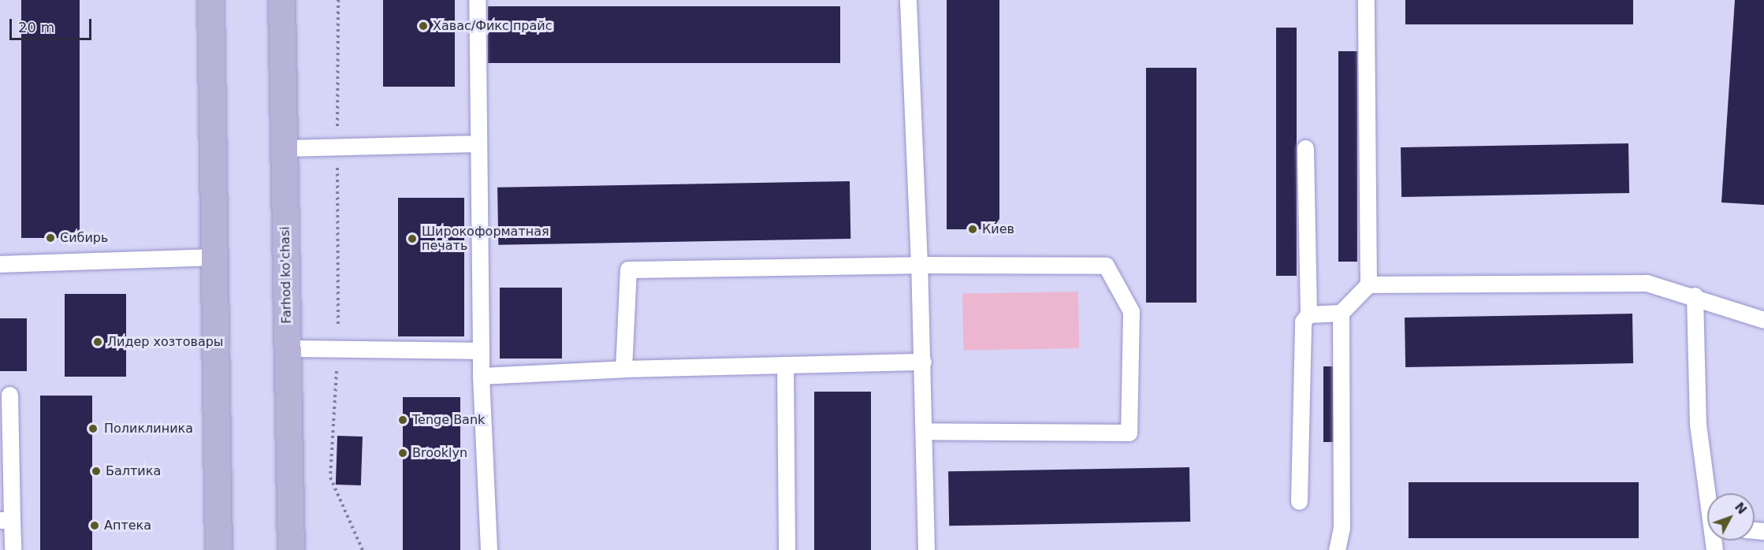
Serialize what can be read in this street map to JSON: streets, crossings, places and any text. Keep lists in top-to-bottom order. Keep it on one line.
{"streets":{"main road":["Farhod ko'chasi"]},"places":["Хавас/Фикс прайс","Киев","Сибирь","Широкоформатная печать","Лидер хозтовары","Tenge Bank","Поликлиника","Brooklyn","Балтика","Аптека"],"scale_bar":"20 m","north":"top right"}
